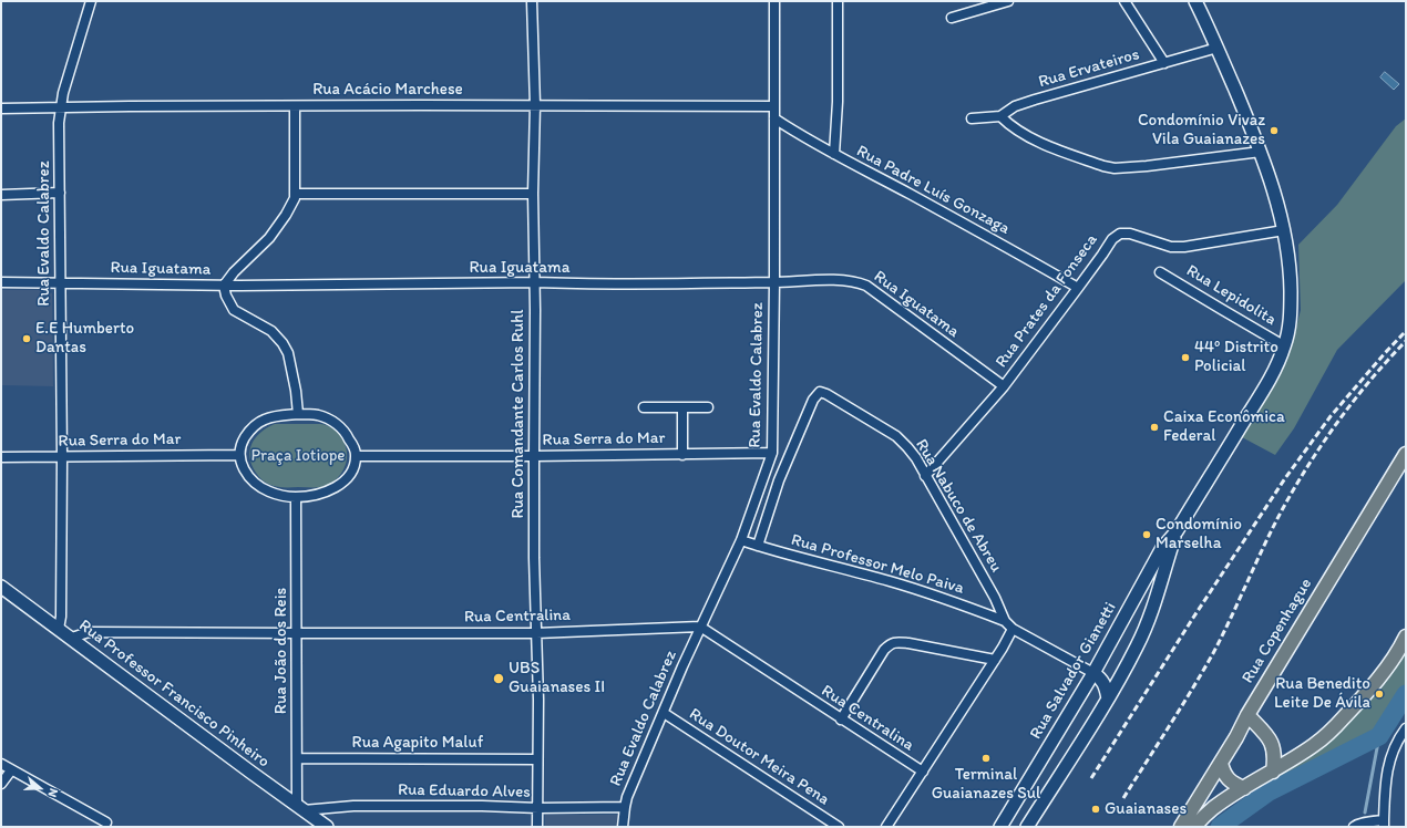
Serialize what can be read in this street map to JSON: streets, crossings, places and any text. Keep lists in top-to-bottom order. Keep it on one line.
{"streets":{"main road":["Rua Copenhague","Rua Salvador Gianetti","Rua Professor Francisco Pinheiro"],"street":["Rua Ervateiros","Rua Acácio Marchese","Rua Padre Luís Gonzaga","Rua Evaldo Calabrez","Rua Iguatama","Rua Lepidolita","Rua Prates da Fonseca","Rua Comandante Carlos Ruhl","Rua Serra do Mar","Rua Nabuco de Abreu","Rua Professor Melo Paiva","Rua Centralina","Rua João dos Reis","Rua Agapito Maluf","Rua Doutor Meira Pena","Rua Eduardo Alves"]},"crossings":[["Rua Ervateiros","Rua Salvador Gianetti"],["Rua Acácio Marchese","Rua Evaldo Calabrez"],["Rua Acácio Marchese","Rua Comandante Carlos Ruhl"],["Rua Padre Luís Gonzaga","Rua Evaldo Calabrez"],["Rua Padre Luís Gonzaga","Rua Prates da Fonseca"],["Rua Evaldo Calabrez","Rua Iguatama"],["Rua Evaldo Calabrez","Rua Serra do Mar"],["Rua Evaldo Calabrez","Rua Professor Melo Paiva"],["Rua Evaldo Calabrez","Rua Centralina"],["Rua Evaldo Calabrez","Rua Professor Francisco Pinheiro"],["Rua Evaldo Calabrez","Rua Doutor Meira Pena"],["Rua Evaldo Calabrez","Rua Eduardo Alves"],["Rua Iguatama","Rua Prates da Fonseca"],["Rua Iguatama","Rua Comandante Carlos Ruhl"],["Rua Lepidolita","Rua Salvador Gianetti"],["Rua Prates da Fonseca","Rua Nabuco de Abreu"],["Rua Prates da Fonseca","Rua Salvador Gianetti"],["Rua Comandante Carlos Ruhl","Rua Serra do Mar"],["Rua Comandante Carlos Ruhl","Rua Centralina"],["Rua Comandante Carlos Ruhl","Rua Agapito Maluf"],["Rua Comandante Carlos Ruhl","Rua Eduardo Alves"],["Rua Serra do Mar","Rua João dos Reis"],["Rua Nabuco de Abreu","Rua Professor Melo Paiva"],["Rua Centralina","Rua João dos Reis"],["Rua Centralina","Rua Professor Francisco Pinheiro"],["Rua João dos Reis","Rua Professor Francisco Pinheiro"],["Rua João dos Reis","Rua Agapito Maluf"],["Rua João dos Reis","Rua Eduardo Alves"],["Rua Professor Francisco Pinheiro","Rua Eduardo Alves"]],"parks":["Praça Iotiope"],"places":["Condomínio Vivaz Vila Guaianazes","E.E Humberto Dantas","44º Distrito Policial","Caixa Econômica Federal","Condomínio Marselha","UBS Guaianases II","Rua Benedito Leite De Ávila","Terminal Guaianazes Sul","Guaianases"],"north":"right"}
